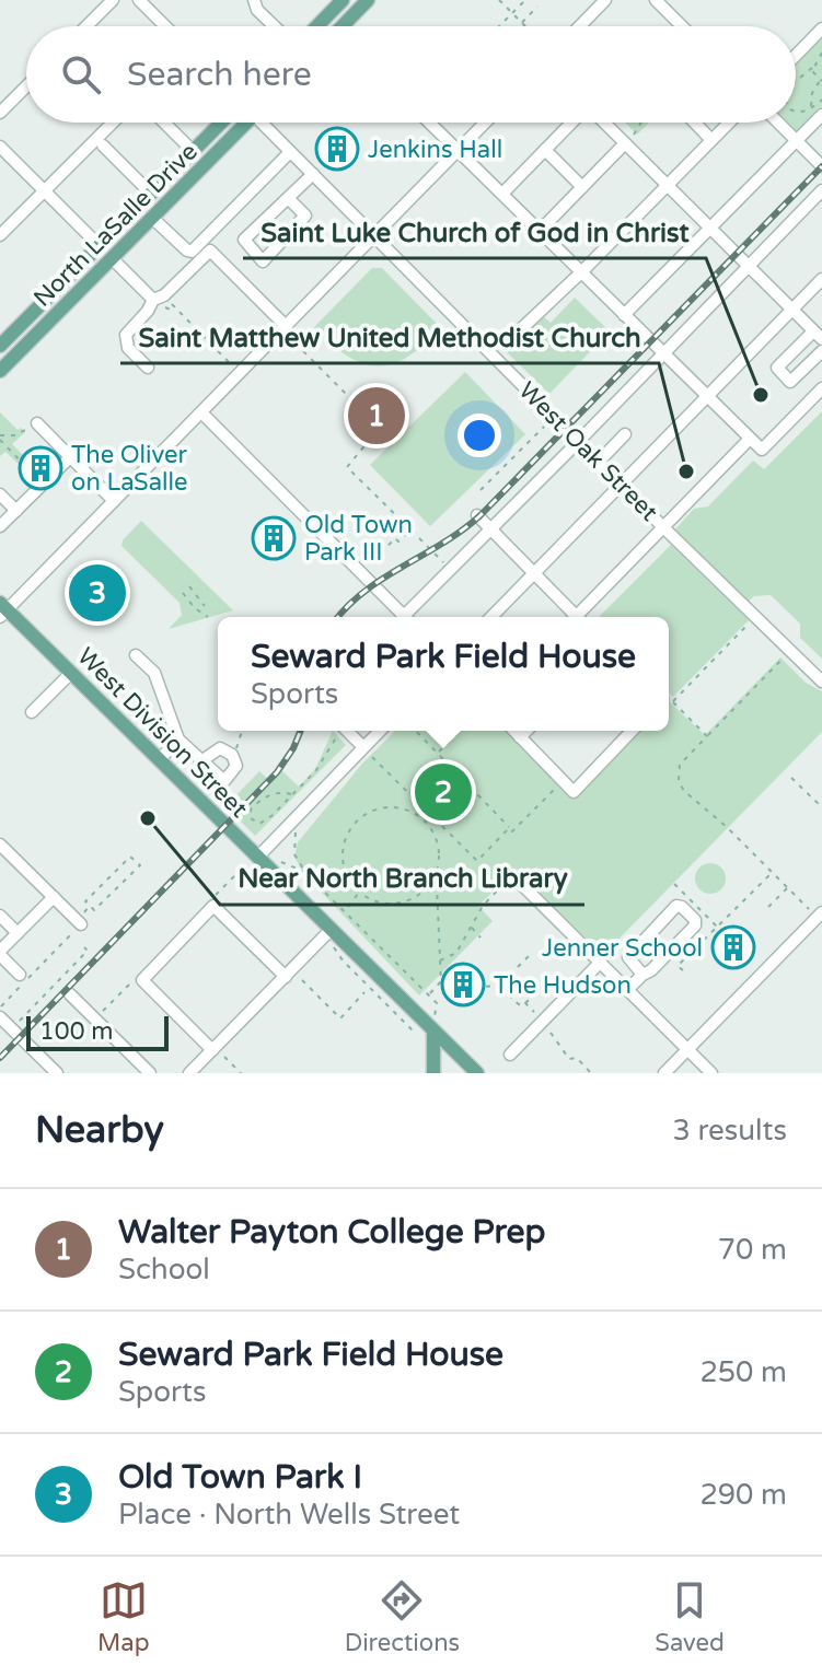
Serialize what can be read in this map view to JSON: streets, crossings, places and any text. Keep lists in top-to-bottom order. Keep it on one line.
{"streets":{"main road":["North LaSalle Drive","West Division Street"],"street":["West Oak Street"]},"places":{"building":["Jenkins Hall","The Oliver on LaSalle","Old Town Park III","Jenner School","The Hudson"],"other":["Saint Luke Church of God in Christ","Saint Matthew United Methodist Church","Near North Branch Library"]},"scale_bar":"100 m","page":{"search":"Search here","pins":["1","3","2"],"popup":["Seward Park Field House","Sports"],"scale":"100 m","heading":["Nearby","3 results"],"list":[{"mark":"1","name":"Walter Payton College Prep","note":"School","value":"70 m"},{"mark":"2","name":"Seward Park Field House","note":"Sports","value":"250 m"},{"mark":"3","name":"Old Town Park I","note":"Place · North Wells Street","value":"290 m"}],"nav":["Map","Directions","Saved"]}}
